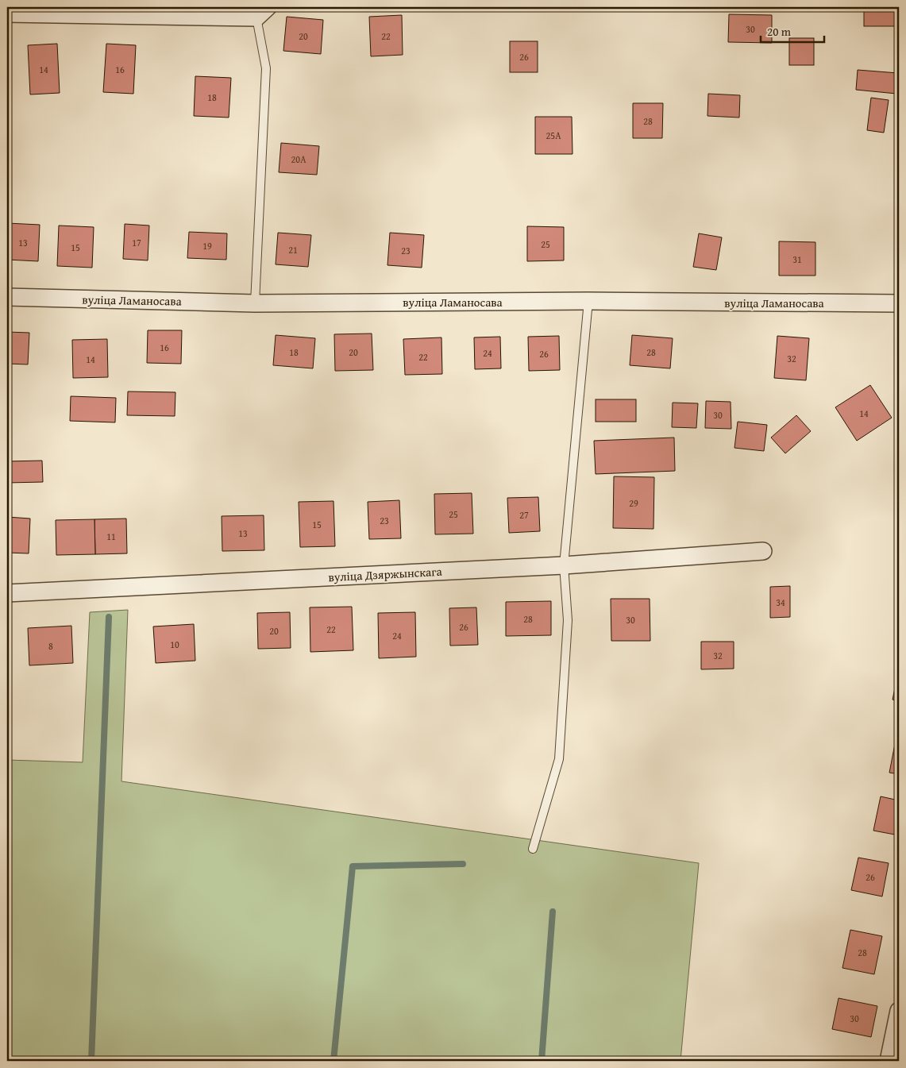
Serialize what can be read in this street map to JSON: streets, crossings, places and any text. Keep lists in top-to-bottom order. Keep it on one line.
{"streets":{"street":["вуліца Ламаносава","вуліца Дзяржынскага"]},"house_numbers":["30","20","22","26","14","16","18","28","25А","20А","13","17","25","19","15","21","23","31","16","18","20","28","24","26","22","32","14","14","30","29","25","27","23","15","13","11","34","28","30","26","22","20","24","10","8","32","26","28","30"],"scale_bar":"20 m"}
